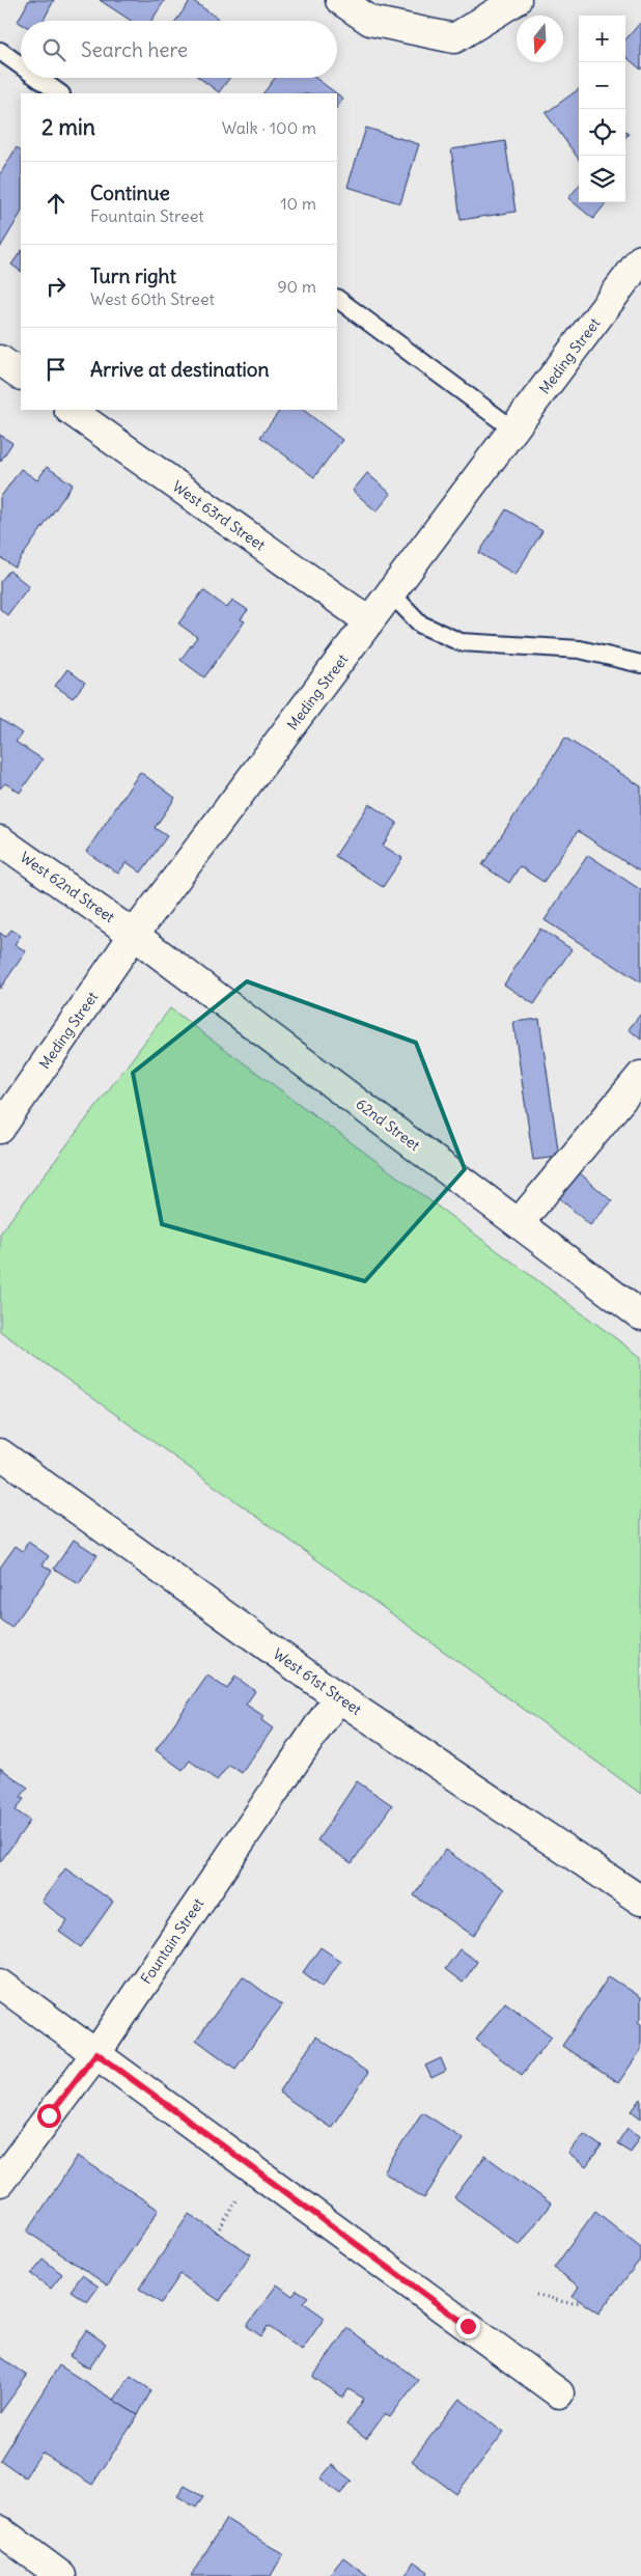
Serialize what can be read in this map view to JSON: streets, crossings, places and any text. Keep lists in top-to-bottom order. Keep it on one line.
{"streets":{"street":["Meding Street","West 63rd Street","West 62nd Street","62nd Street","West 61st Street","Fountain Street"]},"crossings":[["Meding Street","West 63rd Street"],["Meding Street","West 62nd Street"],["Meding Street","62nd Street"],["West 62nd Street","62nd Street"],["West 61st Street","Fountain Street"]],"north":"bottom","page":{"map_buttons":["+","−"],"search":"Search here","heading":["2 min","Walk · 100 m"],"list":[["Continue","Fountain Street","10 m"],["Turn right","West 60th Street","90 m"],"Arrive at destination"]}}
